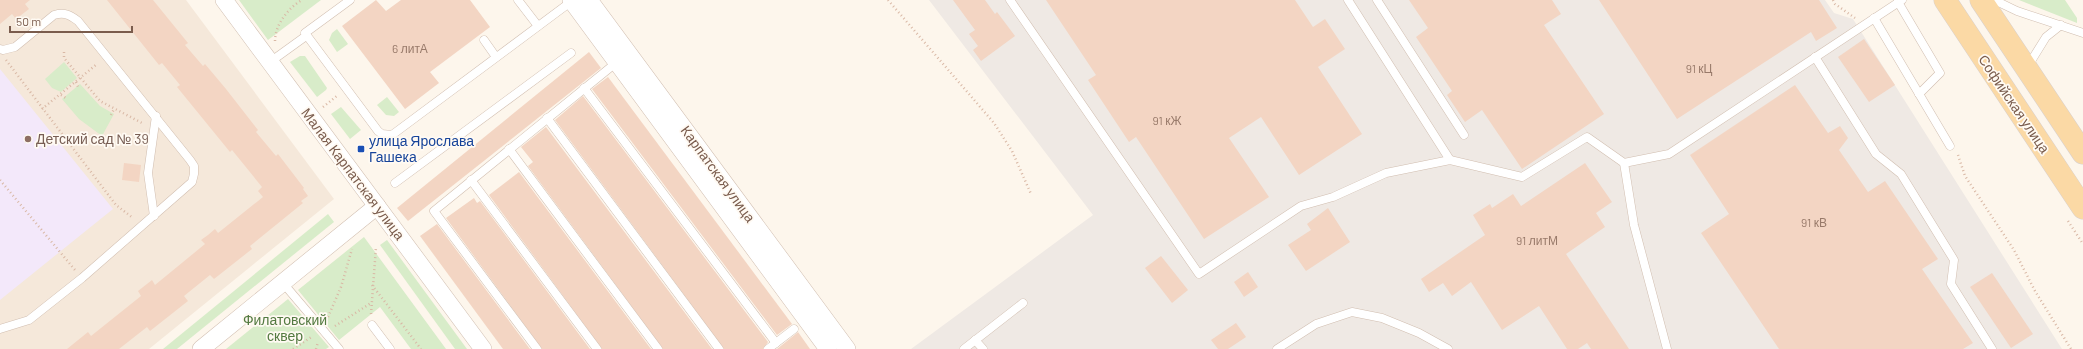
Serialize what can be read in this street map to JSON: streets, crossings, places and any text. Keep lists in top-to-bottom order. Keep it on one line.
{"streets":{"main road":["Софийская улица"],"street":["Малая Карпатская улица","Карпатская улица"]},"parks":["Филатовский сквер"],"places":{"other":["Детский сад № 39"],"transit":["улица Ярослава Гашека"]},"house_numbers":["6 литА","91 кЦ","91 кЖ","91 кВ","91 литМ"],"scale_bar":"50 m"}
